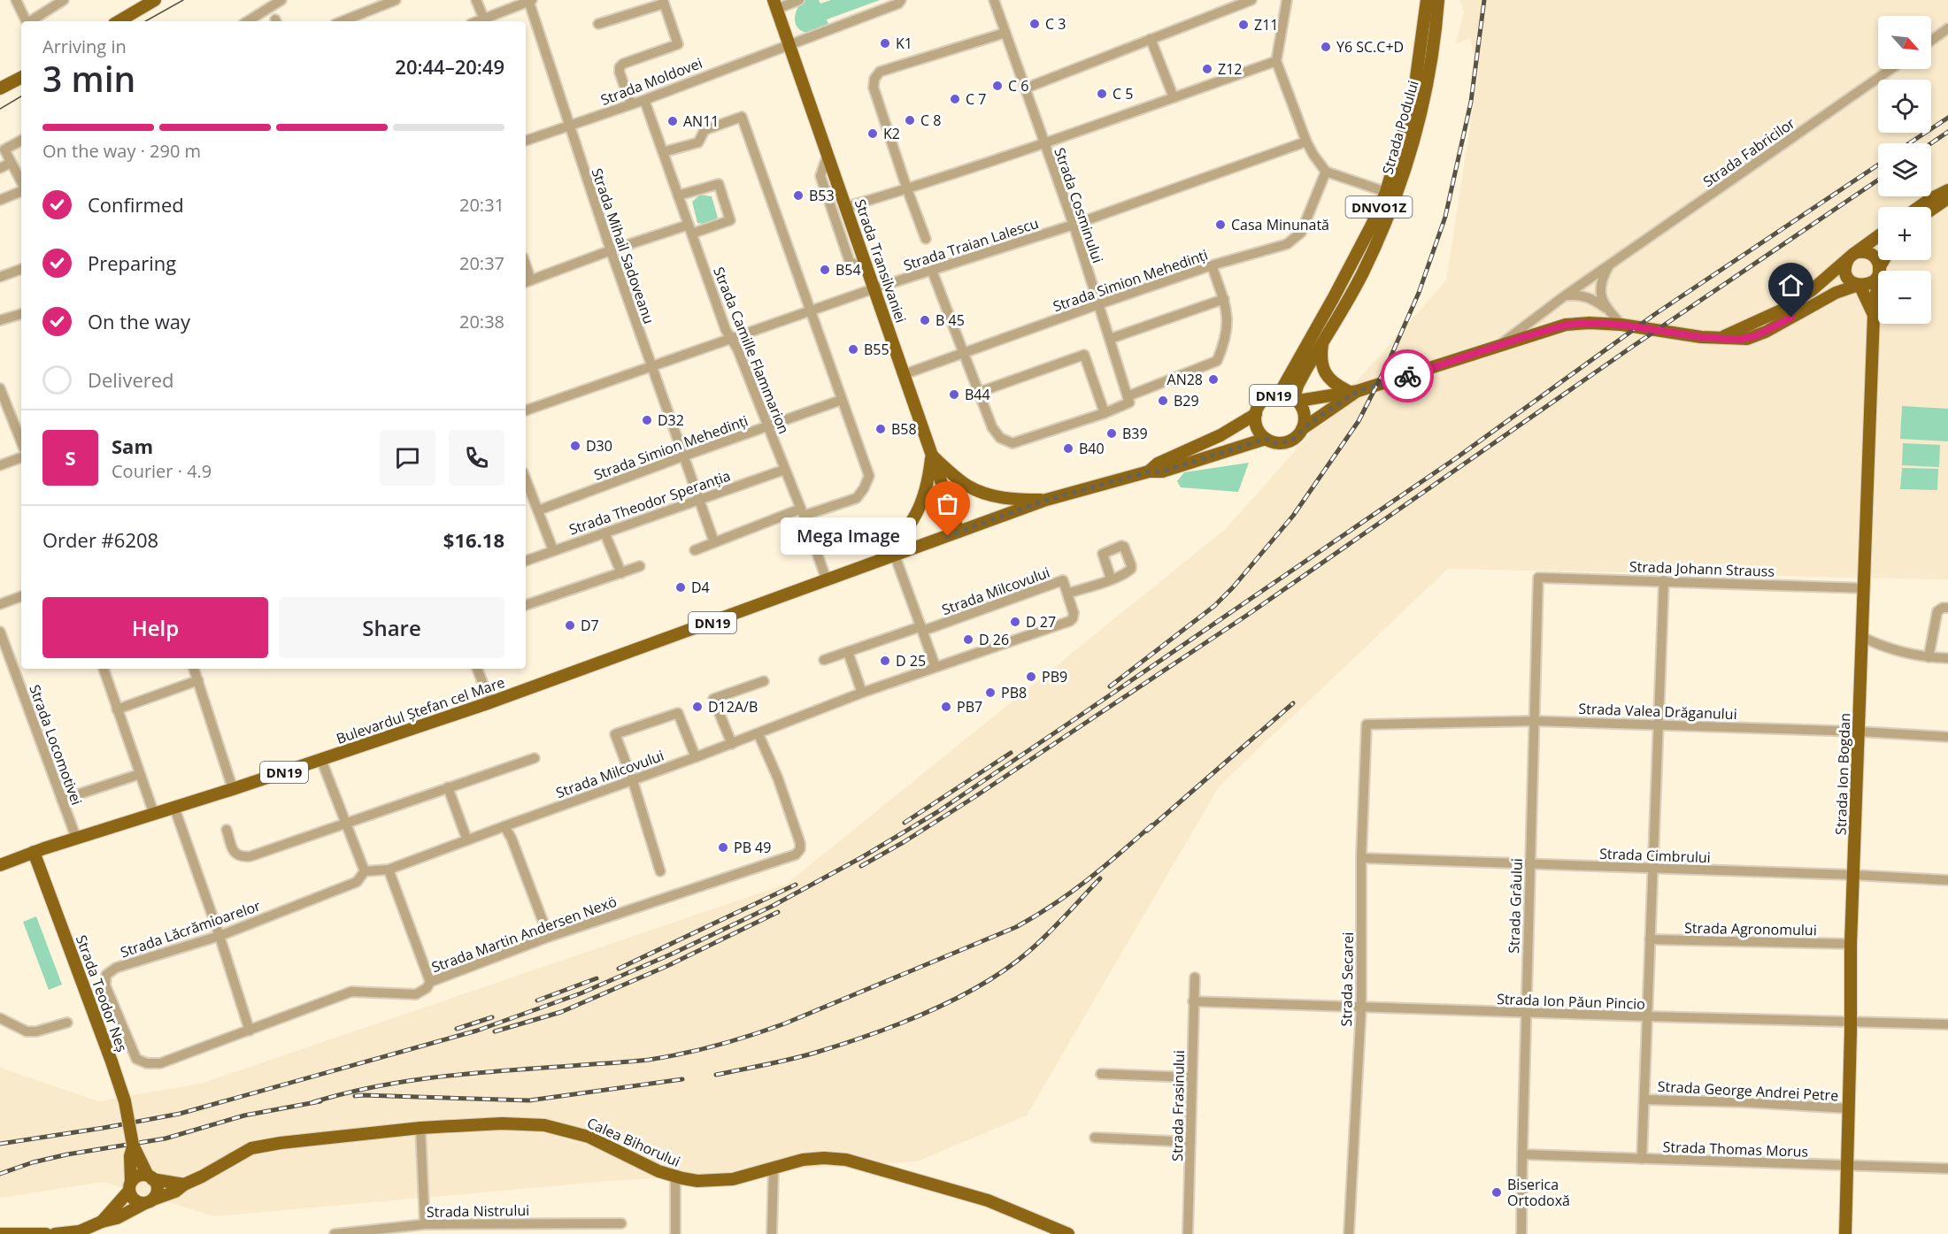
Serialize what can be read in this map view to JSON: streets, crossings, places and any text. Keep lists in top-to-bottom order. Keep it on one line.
{"streets":{"main road":["Strada Podului","DNVO1Z","Strada Transilvaniei","DN19","Bulevardul Ștefan cel Mare","Strada Ion Bogdan","Strada Teodor Neș","Calea Bihorului"],"street":["Strada Moldovei","Strada Fabricilor","Strada Cosminului","Strada Traian Lalescu","Strada Mihail Sadoveanu","Strada Simion Mehedinți","Strada Camille Flammarion","Strada Theodor Speranția","Strada Johann Strauss","Strada Milcovului","Strada Valea Drăganului","Strada Locomotivei","Strada Cimbrului","Strada Grâului","Strada Lăcrămioarelor","Strada Agronomului","Strada Martin Andersen Nexö","Strada Secarei","Strada Ion Păun Pincio","Strada George Andrei Petre","Strada Frasinului","Strada Thomas Morus","Strada Nistrului"]},"crossings":[["Strada Moldovei","Strada Mihail Sadoveanu"],["Strada Moldovei","Strada Transilvaniei"],["Strada Moldovei","Strada Camille Flammarion"],["Strada Podului","DN19"],["Strada Podului","Bulevardul Ștefan cel Mare"],["Strada Fabricilor","DN19"],["Strada Cosminului","Strada Traian Lalescu"],["Strada Cosminului","Strada Simion Mehedinți"],["Strada Traian Lalescu","Strada Mihail Sadoveanu"],["Strada Traian Lalescu","Strada Transilvaniei"],["Strada Traian Lalescu","Strada Camille Flammarion"],["Strada Mihail Sadoveanu","Strada Simion Mehedinți"],["Strada Mihail Sadoveanu","Strada Theodor Speranția"],["Strada Transilvaniei","Strada Simion Mehedinți"],["Strada Transilvaniei","Bulevardul Ștefan cel Mare"],["Strada Simion Mehedinți","Strada Camille Flammarion"],["Strada Camille Flammarion","Strada Theodor Speranția"],["Strada Camille Flammarion","Bulevardul Ștefan cel Mare"],["DN19","Bulevardul Ștefan cel Mare"],["DN19","Strada Ion Bogdan"],["Strada Johann Strauss","Strada Ion Bogdan"],["Strada Johann Strauss","Strada Grâului"],["Strada Milcovului","Strada Lăcrămioarelor"],["Strada Milcovului","Strada Martin Andersen Nexö"],["Bulevardul Ștefan cel Mare","Strada Locomotivei"],["Bulevardul Ștefan cel Mare","Strada Teodor Neș"],["Strada Valea Drăganului","Strada Ion Bogdan"],["Strada Valea Drăganului","Strada Grâului"],["Strada Valea Drăganului","Strada Secarei"],["Strada Ion Bogdan","Strada Cimbrului"],["Strada Ion Bogdan","Strada Agronomului"],["Strada Ion Bogdan","Strada Ion Păun Pincio"],["Strada Ion Bogdan","Strada George Andrei Petre"],["Strada Ion Bogdan","Strada Thomas Morus"],["Strada Cimbrului","Strada Grâului"],["Strada Cimbrului","Strada Secarei"],["Strada Grâului","Strada Ion Păun Pincio"],["Strada Grâului","Strada Thomas Morus"],["Strada Lăcrămioarelor","Strada Martin Andersen Nexö"],["Strada Secarei","Strada Ion Păun Pincio"],["Strada Teodor Neș","Calea Bihorului"],["Strada Ion Păun Pincio","Strada Frasinului"]],"places":["C 3","Z11","K1","Y6 SC.C+D","Z12","C 6","C 5","C 7","C 8","AN11","K2","B53","Casa Minunată","B54","B 45","B55","AN28","B44","B29","D32","B58","B39","D30","B40","Mega Image","D4","D 27","D7","D 26","D 25","PB9","PB8","D12A/B","PB7","PB 49","Biserica Ortodoxă"],"north":"bottom right","page":{"map_buttons":["+","−"],"heading":["3 min","Arriving in","20:44–20:49"],"panel":["Sam","Courier · 4.9","Order #6208","$16.18"],"bar":"On the way · 290 m","list":[["Confirmed","20:31"],["Preparing","20:37"],["On the way","20:38"],"Delivered"],"round":"S","bubble":"Mega Image","buttons":["Help","Share"]}}
